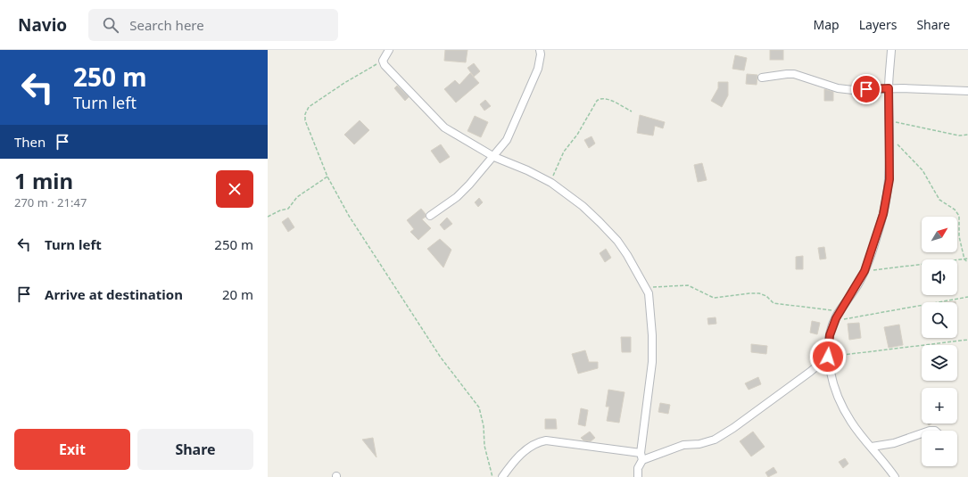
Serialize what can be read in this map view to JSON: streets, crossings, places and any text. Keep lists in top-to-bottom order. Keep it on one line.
{"north":"top right","page":{"header":"Navio","search":"Search here","nav":["Map","Layers","Share"],"turn":["250 m","Turn left"],"then":"Then","heading":["1 min","270 m · 21:47"],"map_buttons":["+","−"],"list":[{"name":"Turn left","value":"250 m"},{"name":"Arrive at destination","value":"20 m"}],"buttons":["Exit","Share"]}}
